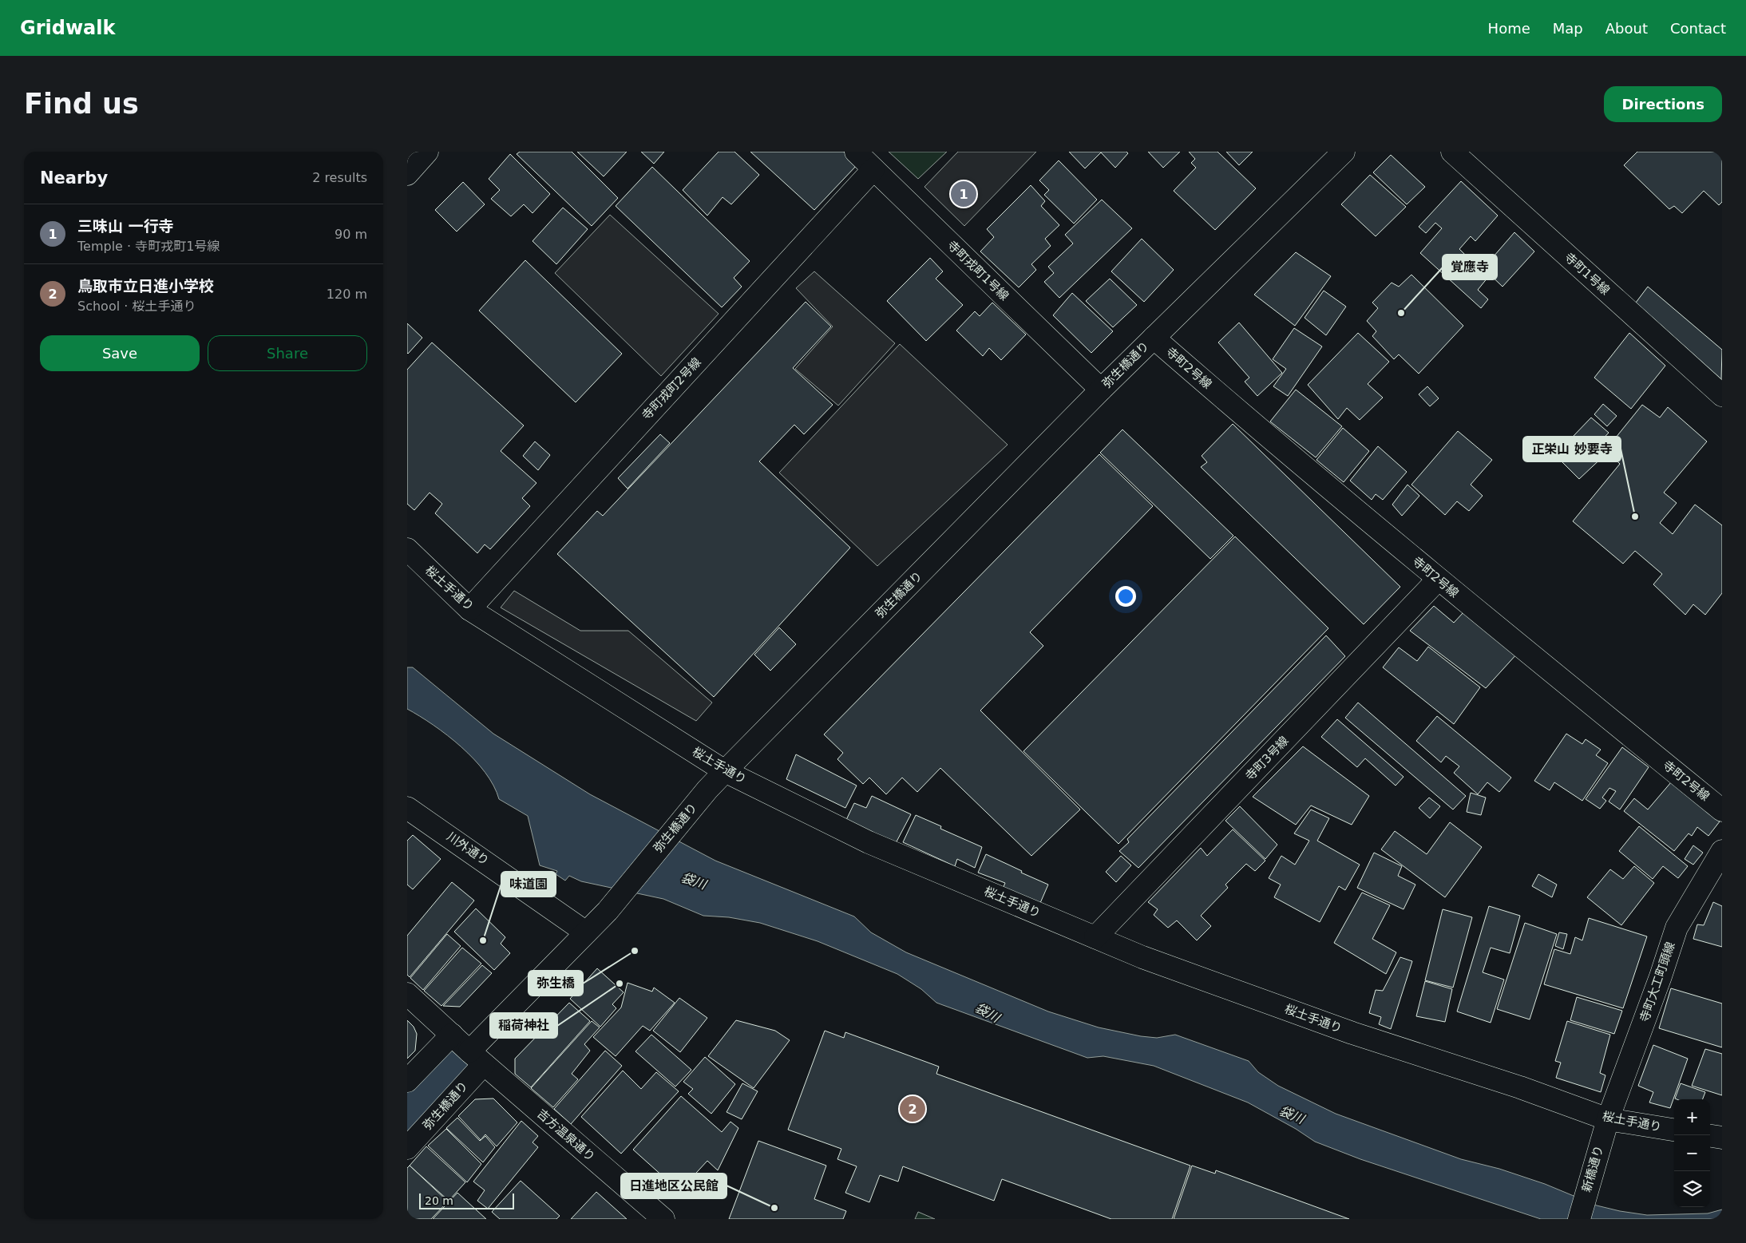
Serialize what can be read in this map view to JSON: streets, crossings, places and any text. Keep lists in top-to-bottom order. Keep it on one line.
{"streets":{"street":["寺町戎町1号線","寺町1号線","弥生橋通り","寺町2号線","寺町戎町2号線","桜土手通り","寺町3号線","川外通り","寺町大工町頭線","吉方温泉通り","新橋通り"]},"crossings":[["寺町戎町1号線","弥生橋通り"],["寺町戎町1号線","寺町戎町2号線"],["弥生橋通り","寺町2号線"],["弥生橋通り","桜土手通り"],["弥生橋通り","川外通り"],["弥生橋通り","吉方温泉通り"],["寺町2号線","寺町3号線"],["寺町戎町2号線","桜土手通り"],["桜土手通り","寺町3号線"],["桜土手通り","寺町大工町頭線"],["桜土手通り","新橋通り"],["寺町大工町頭線","新橋通り"]],"water":["袋川"],"places":["覚應寺","正栄山 妙要寺","味道園","弥生橋","稲荷神社","日進地区公民館"],"scale_bar":"20 m","page":{"header":"Gridwalk","nav":["Home","Map","About","Contact"],"buttons":["Directions",["Save","Share"]],"title":"Find us","heading":["Nearby","2 results"],"pins":["1","2"],"list":[{"mark":"1","name":"三味山 一行寺","note":"Temple · 寺町戎町1号線","value":"90 m"},{"mark":"2","name":"鳥取市立日進小学校","note":"School · 桜土手通り","value":"120 m"}],"map_buttons":["+","−"],"scale":"20 m"}}
